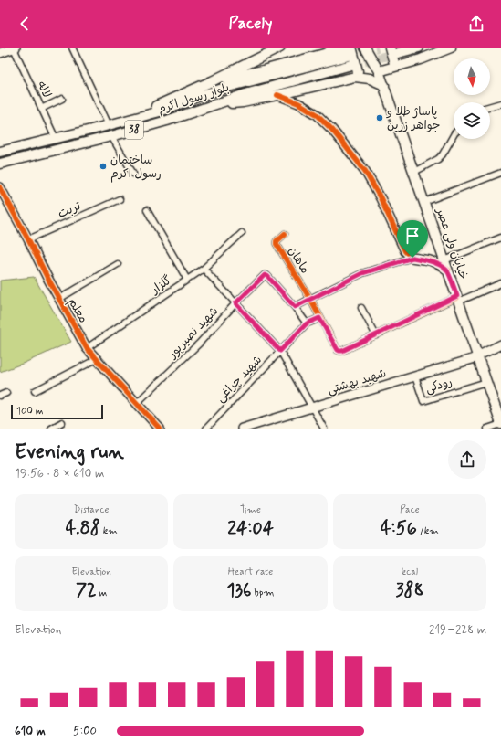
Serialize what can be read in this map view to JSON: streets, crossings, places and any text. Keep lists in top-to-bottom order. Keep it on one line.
{"streets":{"main road":["بلوار رسول اکرم","38","خیابان ولی عصر"],"street":["لاله","تربت","ماهان","گلزار","معلم","شهید نصیرپور","شهید چراغی","شهید بهشتی","رودکی"]},"crossings":[["لاله","بلوار رسول اکرم"],["تربت","معلم"],["خیابان ولی عصر","شهید بهشتی"],["خیابان ولی عصر","رودکی"],["گلزار","معلم"],["معلم","شهید نصیرپور"],["شهید نصیرپور","شهید چراغی"],["شهید بهشتی","رودکی"]],"places":["پاساژ طلا و جواهر زرین","ساختمان رسول اکرم"],"scale_bar":"100 m","north":"bottom","page":{"header":"Pacely","scale":"100 m","heading":["Evening run","19:56 · 8 × 610 m"],"stats":[["Distance","4.88 km"],["Time","24:04"],["Pace","4:56 /km"],["Elevation","72 m"],["Heart rate","136 bpm"],["kcal","388"]],"chart":["Elevation","219–228 m"],"list":[{"name":"610 m","note":"5:00"}]}}
